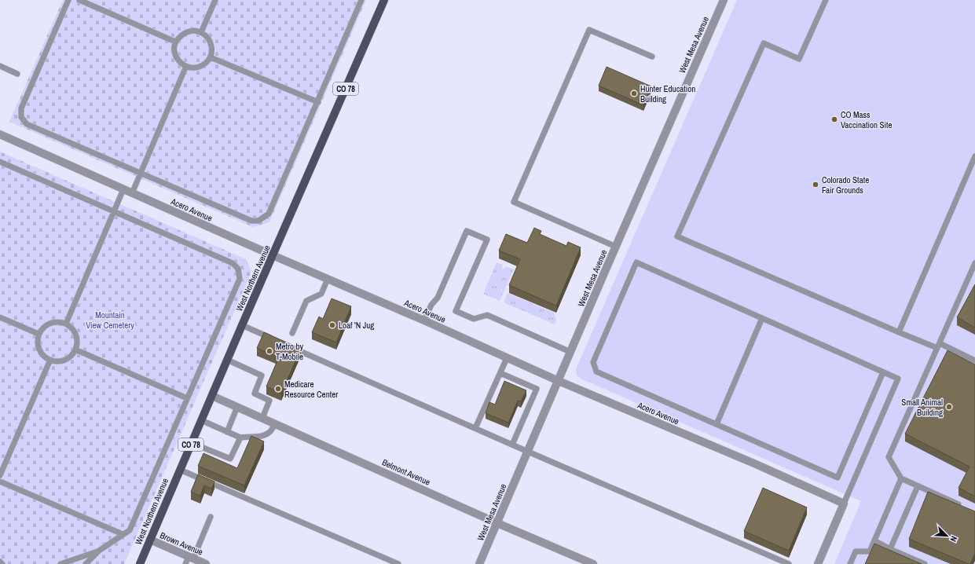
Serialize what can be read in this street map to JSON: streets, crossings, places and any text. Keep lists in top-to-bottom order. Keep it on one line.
{"streets":{"main road":["CO 78","West Northern Avenue"],"street":["West Mesa Avenue","Acero Avenue","Belmont Avenue","Brown Avenue"]},"crossings":[["West Mesa Avenue","Acero Avenue"],["West Mesa Avenue","Belmont Avenue"],["Acero Avenue","West Northern Avenue"],["West Northern Avenue","Belmont Avenue"],["West Northern Avenue","Brown Avenue"]],"parks":["Mountain View Cemetery"],"places":["Hunter Education Building","CO Mass Vaccination Site","Colorado State Fair Grounds","Loaf 'N Jug","Metro by T-Mobile","Medicare Resource Center","Small Animal Building"],"north":"bottom right"}
